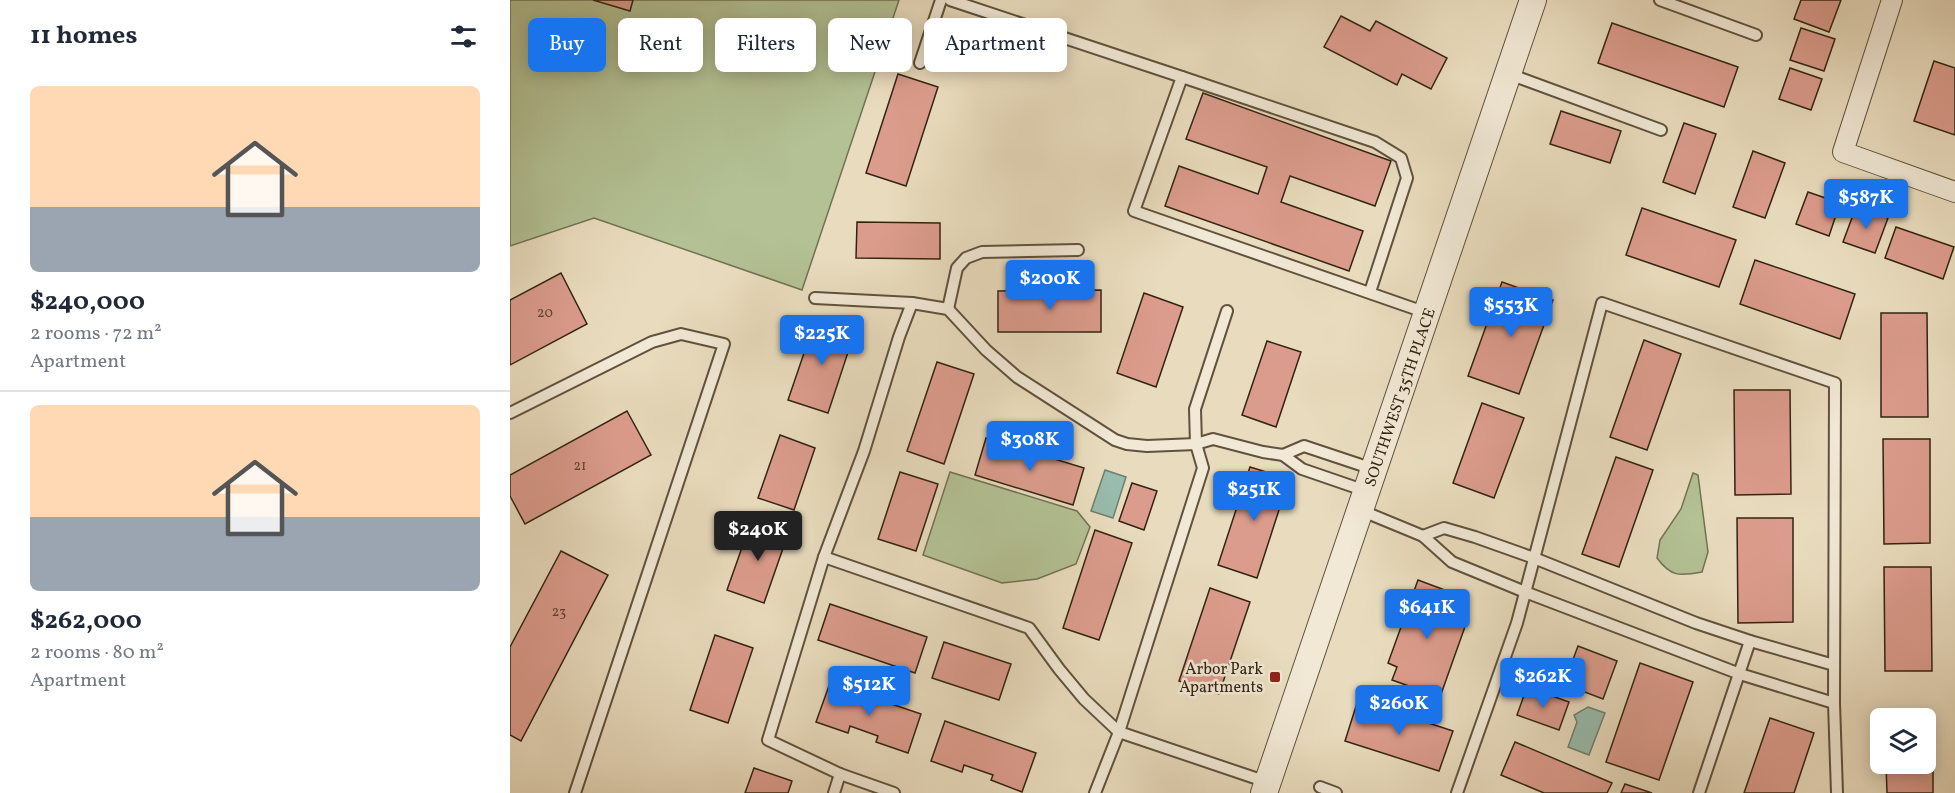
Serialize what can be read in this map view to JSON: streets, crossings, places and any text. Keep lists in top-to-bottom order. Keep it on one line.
{"streets":{"street":["SOUTHWEST 35TH PLACE"]},"places":{"transit":["Arbor Park Apartments"]},"house_numbers":["20","21","23"],"page":{"heading":"11 homes","chip":["Buy","Rent","Filters","New","Apartment"],"list":[{"name":"$240,000","note":"2 rooms · 72 m² · Apartment"},{"name":"$262,000","note":"2 rooms · 80 m² · Apartment"}],"price":["$587K","$200K","$553K","$225K","$308K","$251K","$240K","$641K","$262K","$512K","$260K"]}}
